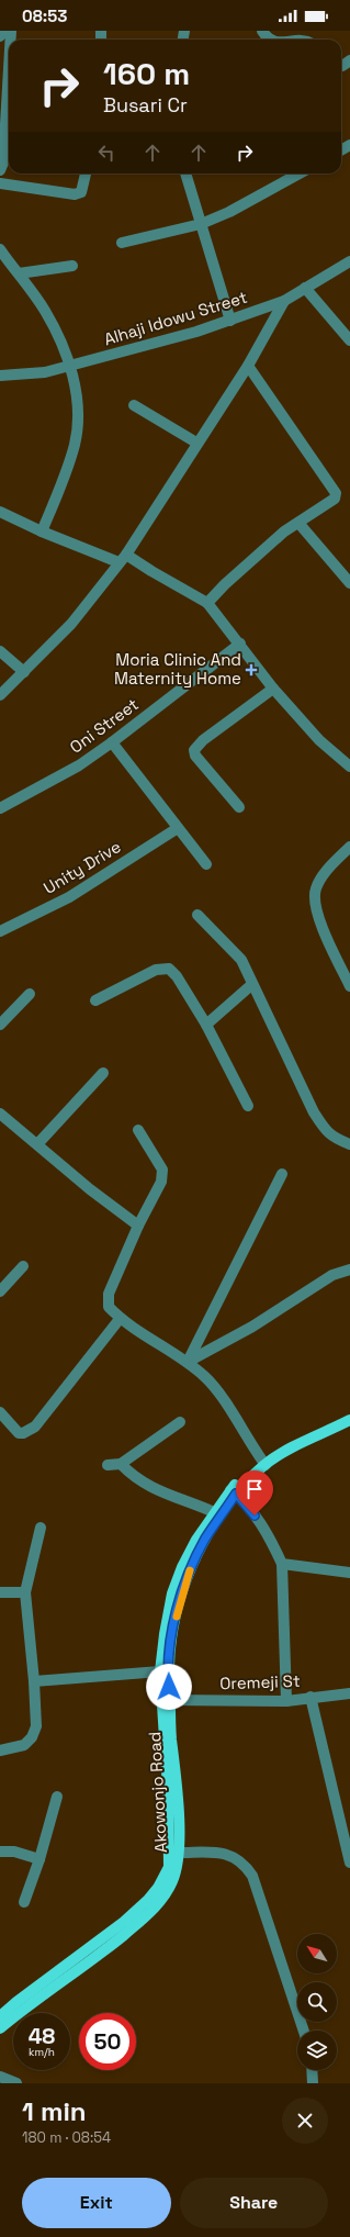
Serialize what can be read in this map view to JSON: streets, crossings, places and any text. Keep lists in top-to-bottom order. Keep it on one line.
{"streets":{"main road":["Akowonjo Road"],"street":["Alhaji Idowu Street","Oni Street","Unity Drive","Oremeji St"]},"crossings":[["Oremeji St","Akowonjo Road"]],"places":{"health":["Moria Clinic And Maternity Home"]},"north":"top left","page":{"status":"08:53","turn":["160 m","Busari Cr"],"speed":"48 km/h","limit":"50","heading":["1 min","180 m · 08:54"],"buttons":["Exit","Share"]}}
